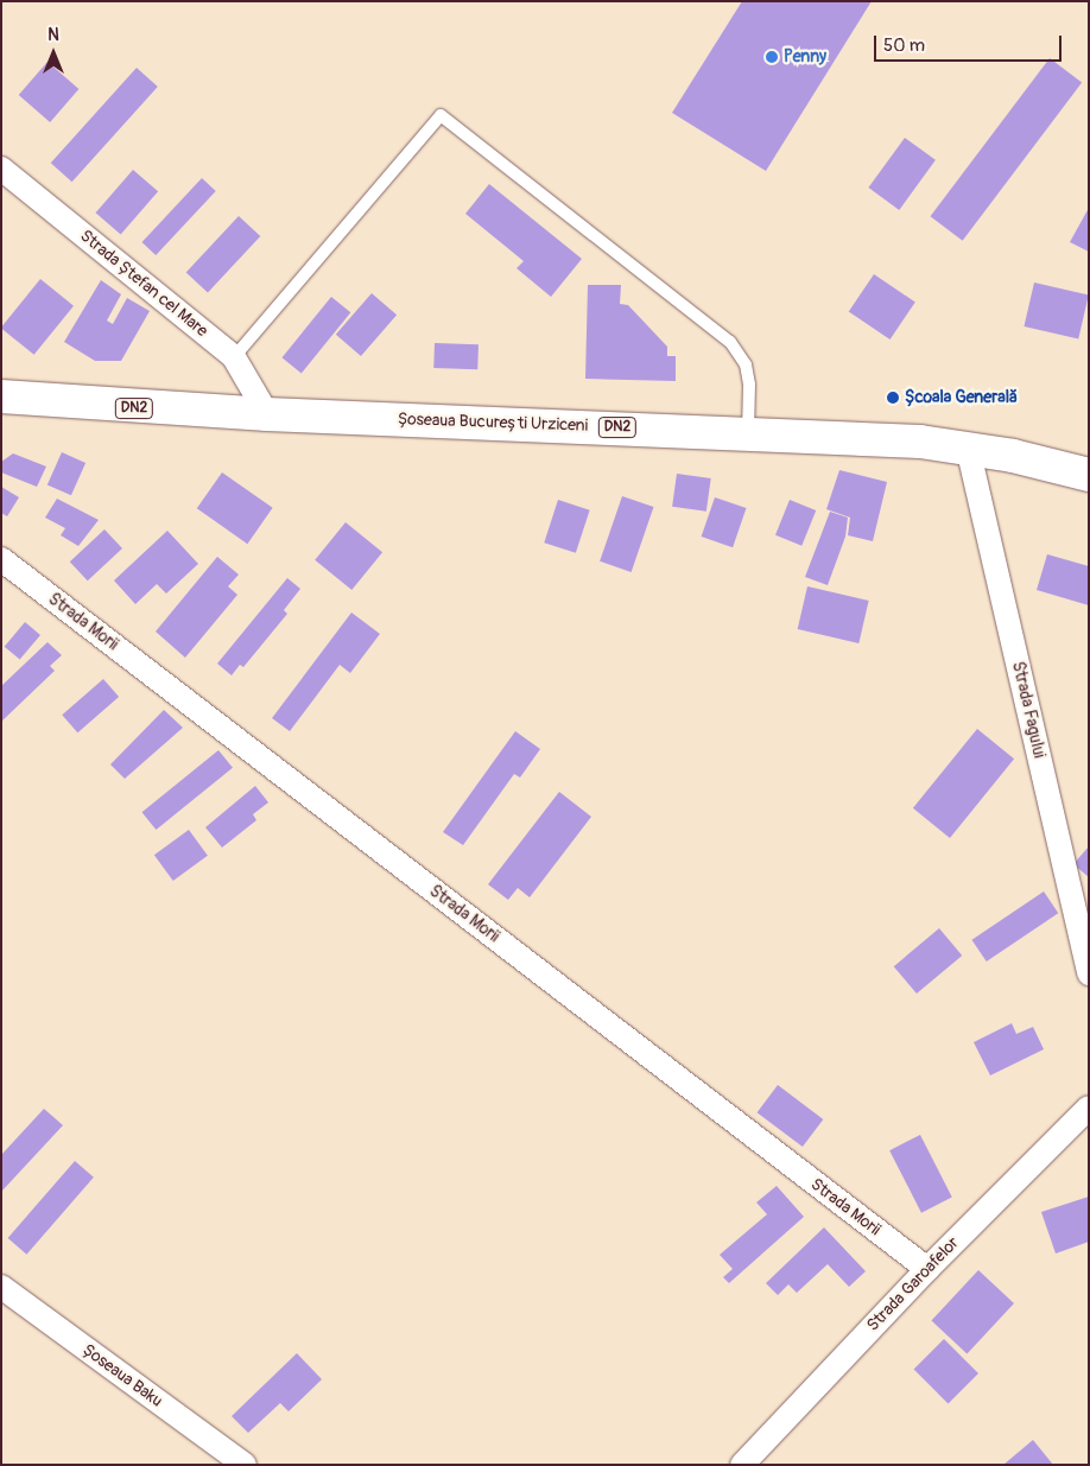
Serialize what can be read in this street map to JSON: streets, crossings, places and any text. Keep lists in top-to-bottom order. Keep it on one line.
{"streets":{"highway":["DN2","Șoseaua București Urziceni"],"street":["Strada Ștefan cel Mare","Strada Morii","Strada Fagului","Strada Garoafelor","Șoseaua Baku"]},"crossings":[["Strada Ștefan cel Mare","Șoseaua București Urziceni"],["Șoseaua București Urziceni","Strada Fagului"],["Strada Morii","Strada Garoafelor"]],"places":["Penny","Școala Generală"],"scale_bar":"50 m","north":"top"}
